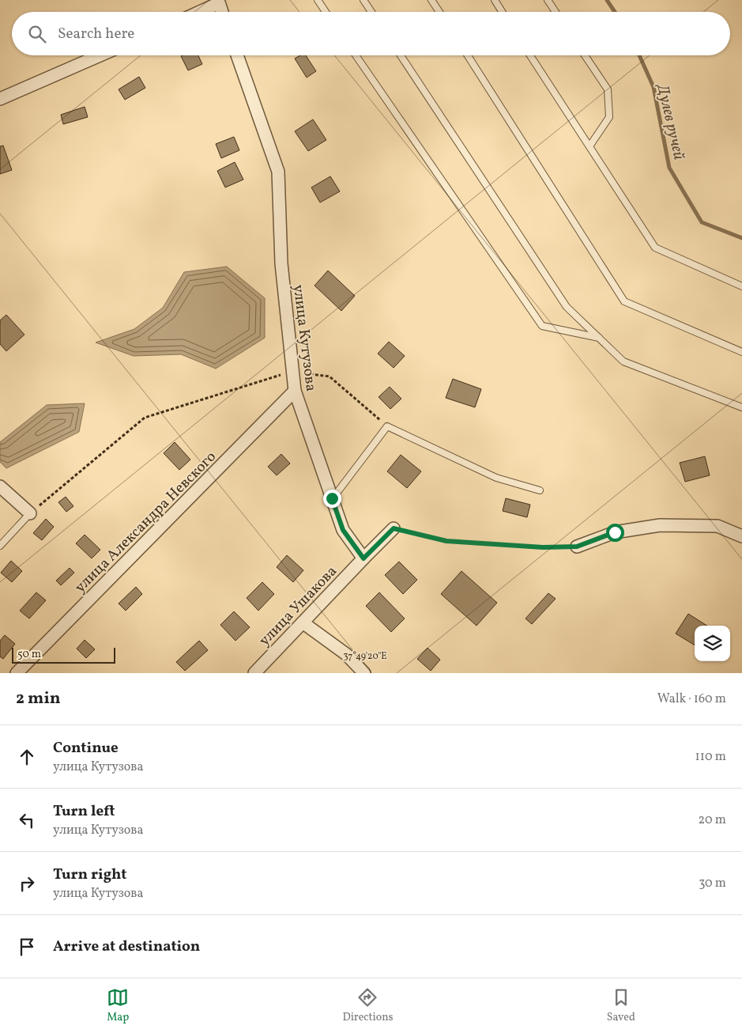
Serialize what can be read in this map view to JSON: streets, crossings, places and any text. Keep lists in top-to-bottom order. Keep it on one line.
{"streets":{"street":["улица Кутузова","улица Александра Невского","улица Ушакова"]},"crossings":[["улица Кутузова","улица Александра Невского"],["улица Кутузова","улица Ушакова"]],"water":["Дулев ручей"],"scale_bar":"50 m","page":{"search":"Search here","scale":"50 m","heading":["2 min","Walk · 160 m"],"list":[["Continue","улица Кутузова","110 m"],["Turn left","улица Кутузова","20 m"],["Turn right","улица Кутузова","30 m"],"Arrive at destination"],"nav":["Map","Directions","Saved"]},"coordinates":["37°49'20\"E"]}
